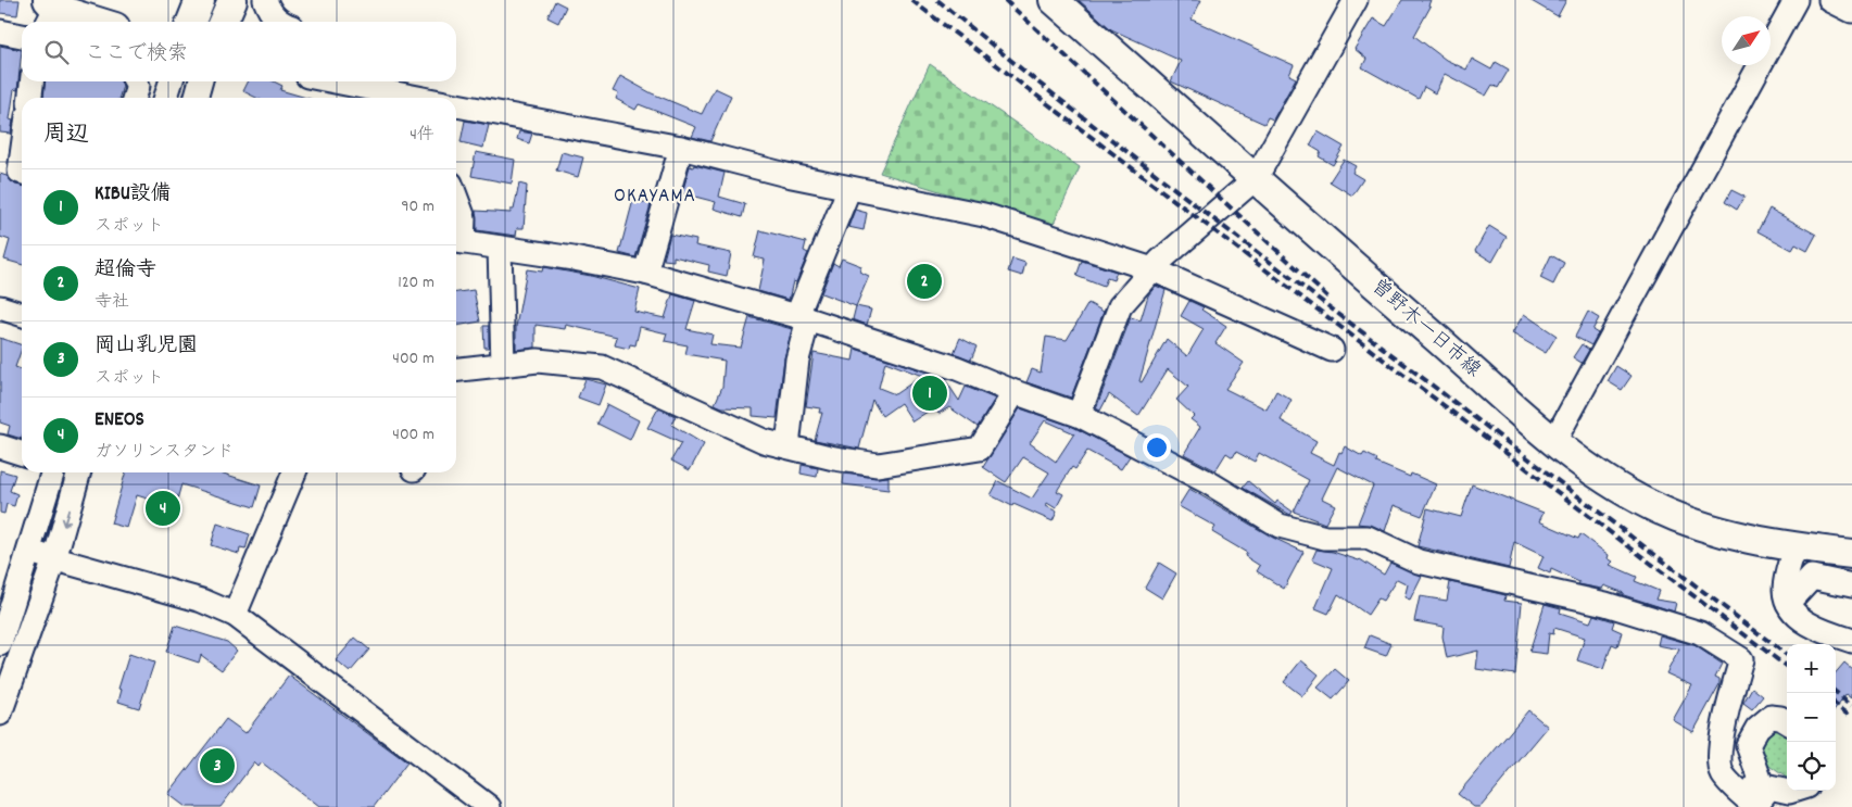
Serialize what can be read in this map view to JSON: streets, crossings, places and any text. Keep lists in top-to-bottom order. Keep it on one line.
{"streets":{"main road":["曽野木一日市線"]},"districts":["OKAYAMA"],"north":"top right","page":{"search":"ここで検索","heading":["周辺","4件"],"list":[{"mark":"1","name":"KIBU設備","note":"スポット","value":"90 m"},{"mark":"2","name":"超倫寺","note":"寺社","value":"120 m"},{"mark":"3","name":"岡山乳児園","note":"スポット","value":"400 m"},{"mark":"4","name":"ENEOS","note":"ガソリンスタンド","value":"400 m"}],"pins":["2","1","4","3"],"map_buttons":["+","−"]}}
